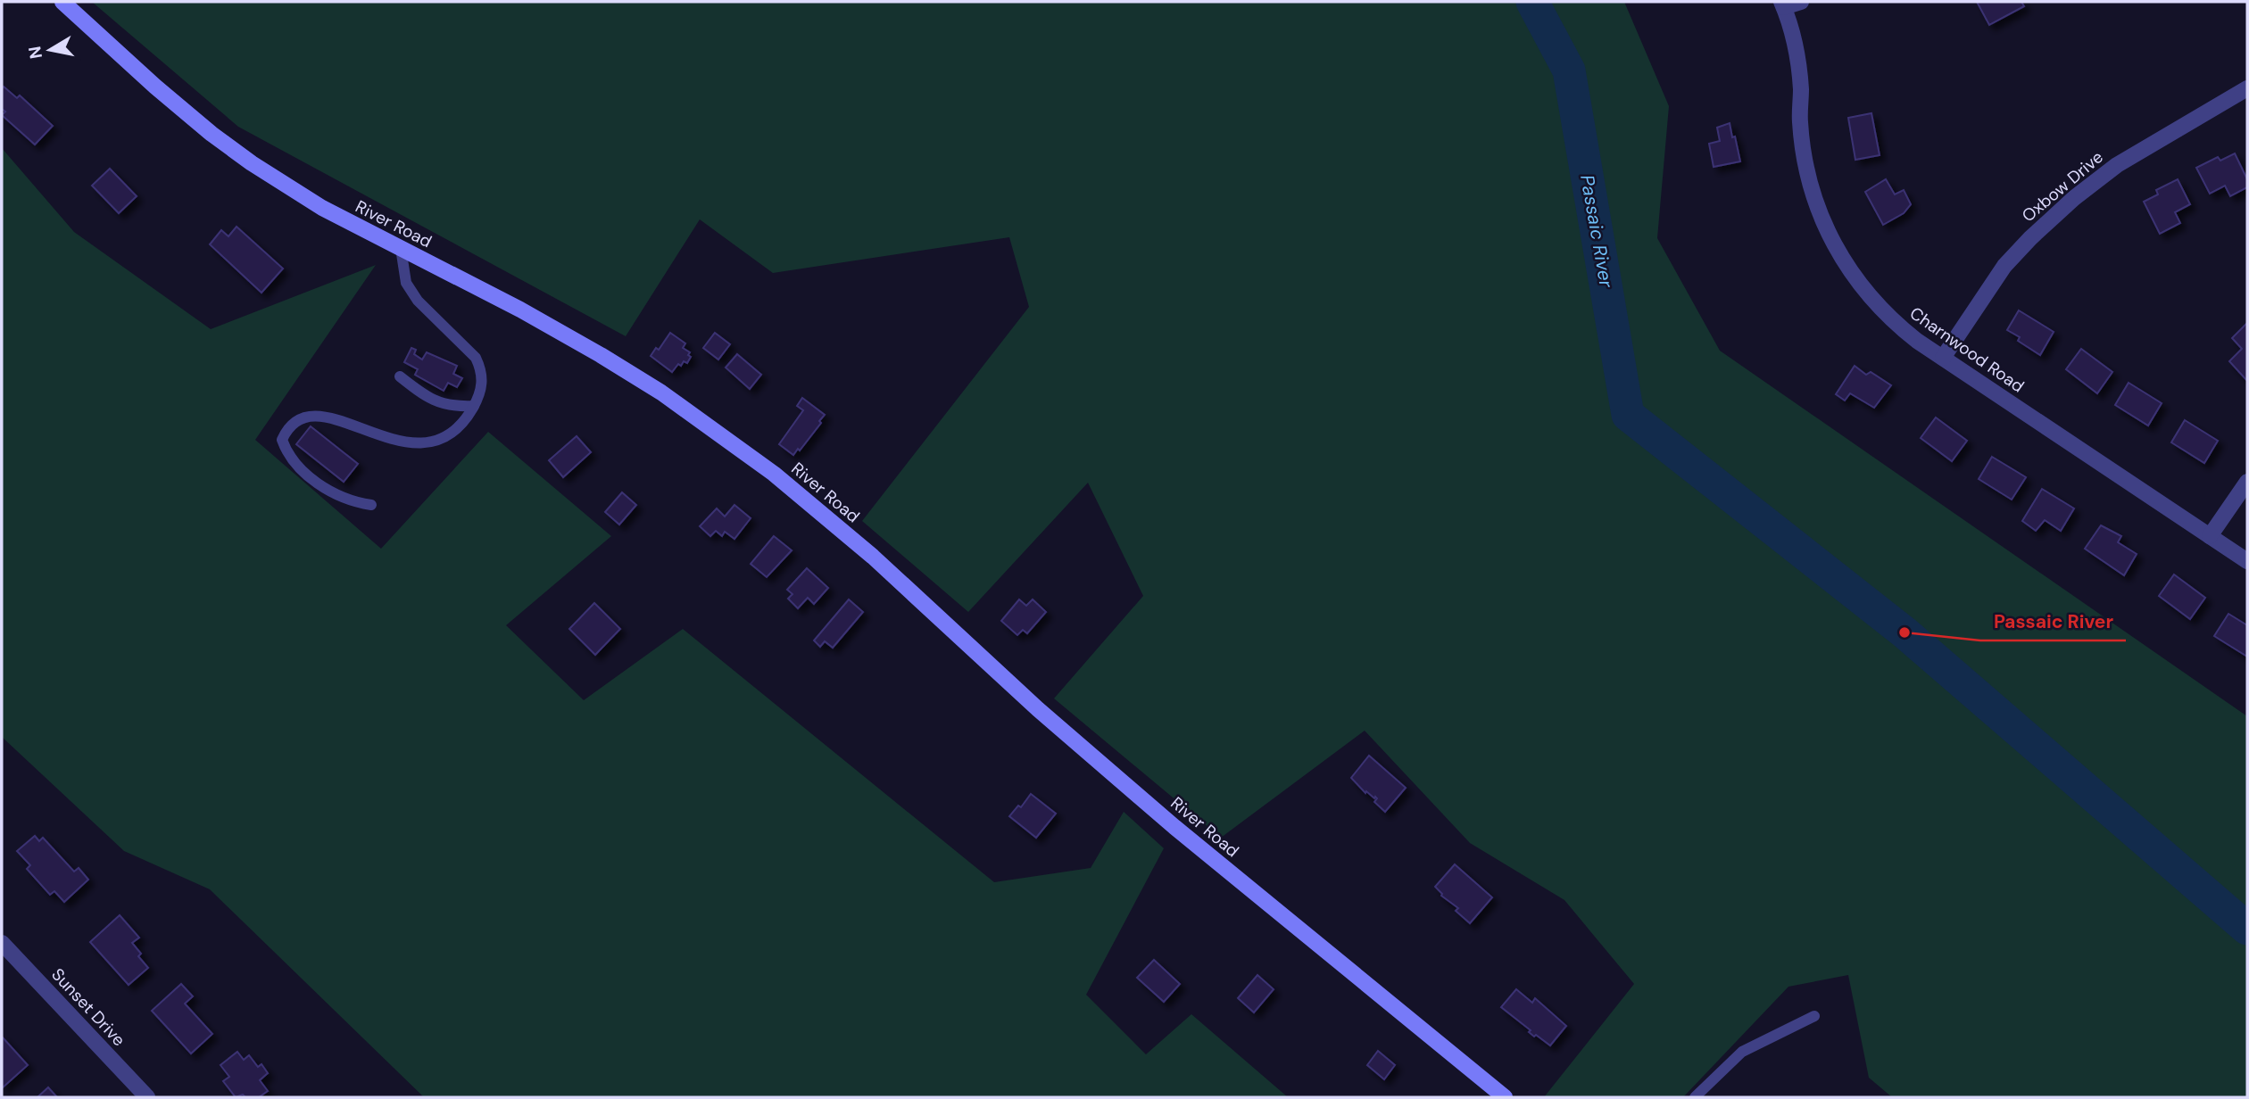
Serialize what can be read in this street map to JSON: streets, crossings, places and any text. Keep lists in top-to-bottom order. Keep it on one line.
{"streets":{"street":["Oxbow Drive","River Road","Charnwood Road","Sunset Drive"]},"crossings":[["Oxbow Drive","Charnwood Road"]],"water":["Passaic River"],"places":["Passaic River"],"north":"left"}
